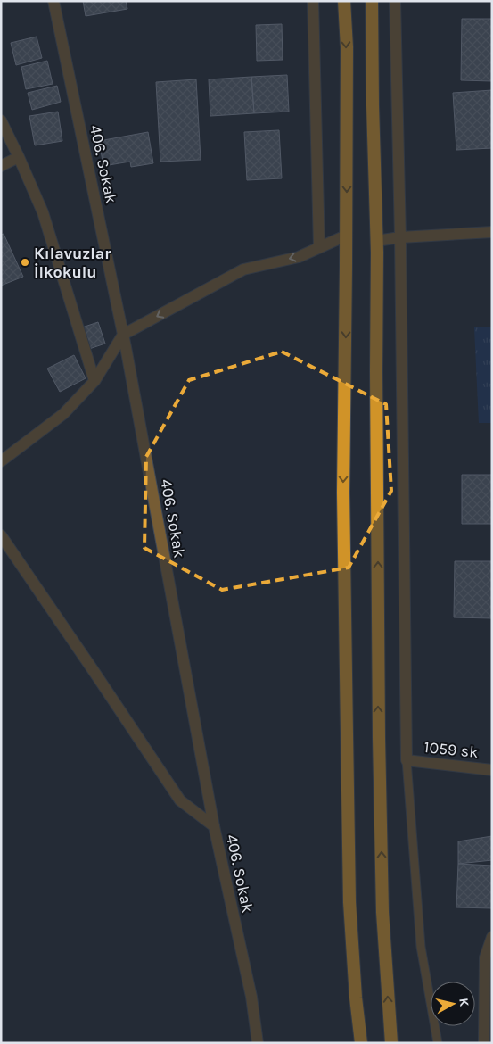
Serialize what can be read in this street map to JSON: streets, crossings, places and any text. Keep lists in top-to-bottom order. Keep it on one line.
{"streets":{"street":["406. Sokak","1059 sk"]},"places":["Kılavuzlar İlkokulu"],"north":"right"}
